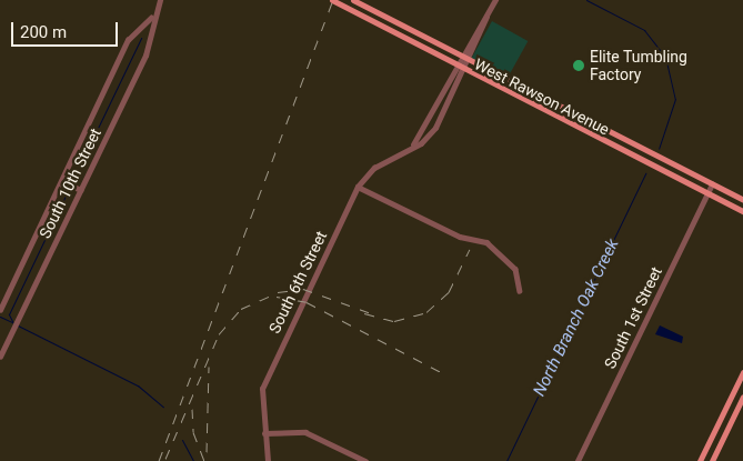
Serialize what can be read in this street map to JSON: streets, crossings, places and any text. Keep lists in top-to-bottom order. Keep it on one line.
{"streets":{"main road":["West Rawson Avenue"],"street":["South 10th Street","South 6th Street","South 1st Street"]},"crossings":[["West Rawson Avenue","South 6th Street"],["West Rawson Avenue","South 1st Street"]],"water":["North Branch Oak Creek"],"places":["Elite Tumbling Factory"],"scale_bar":"200 m"}
